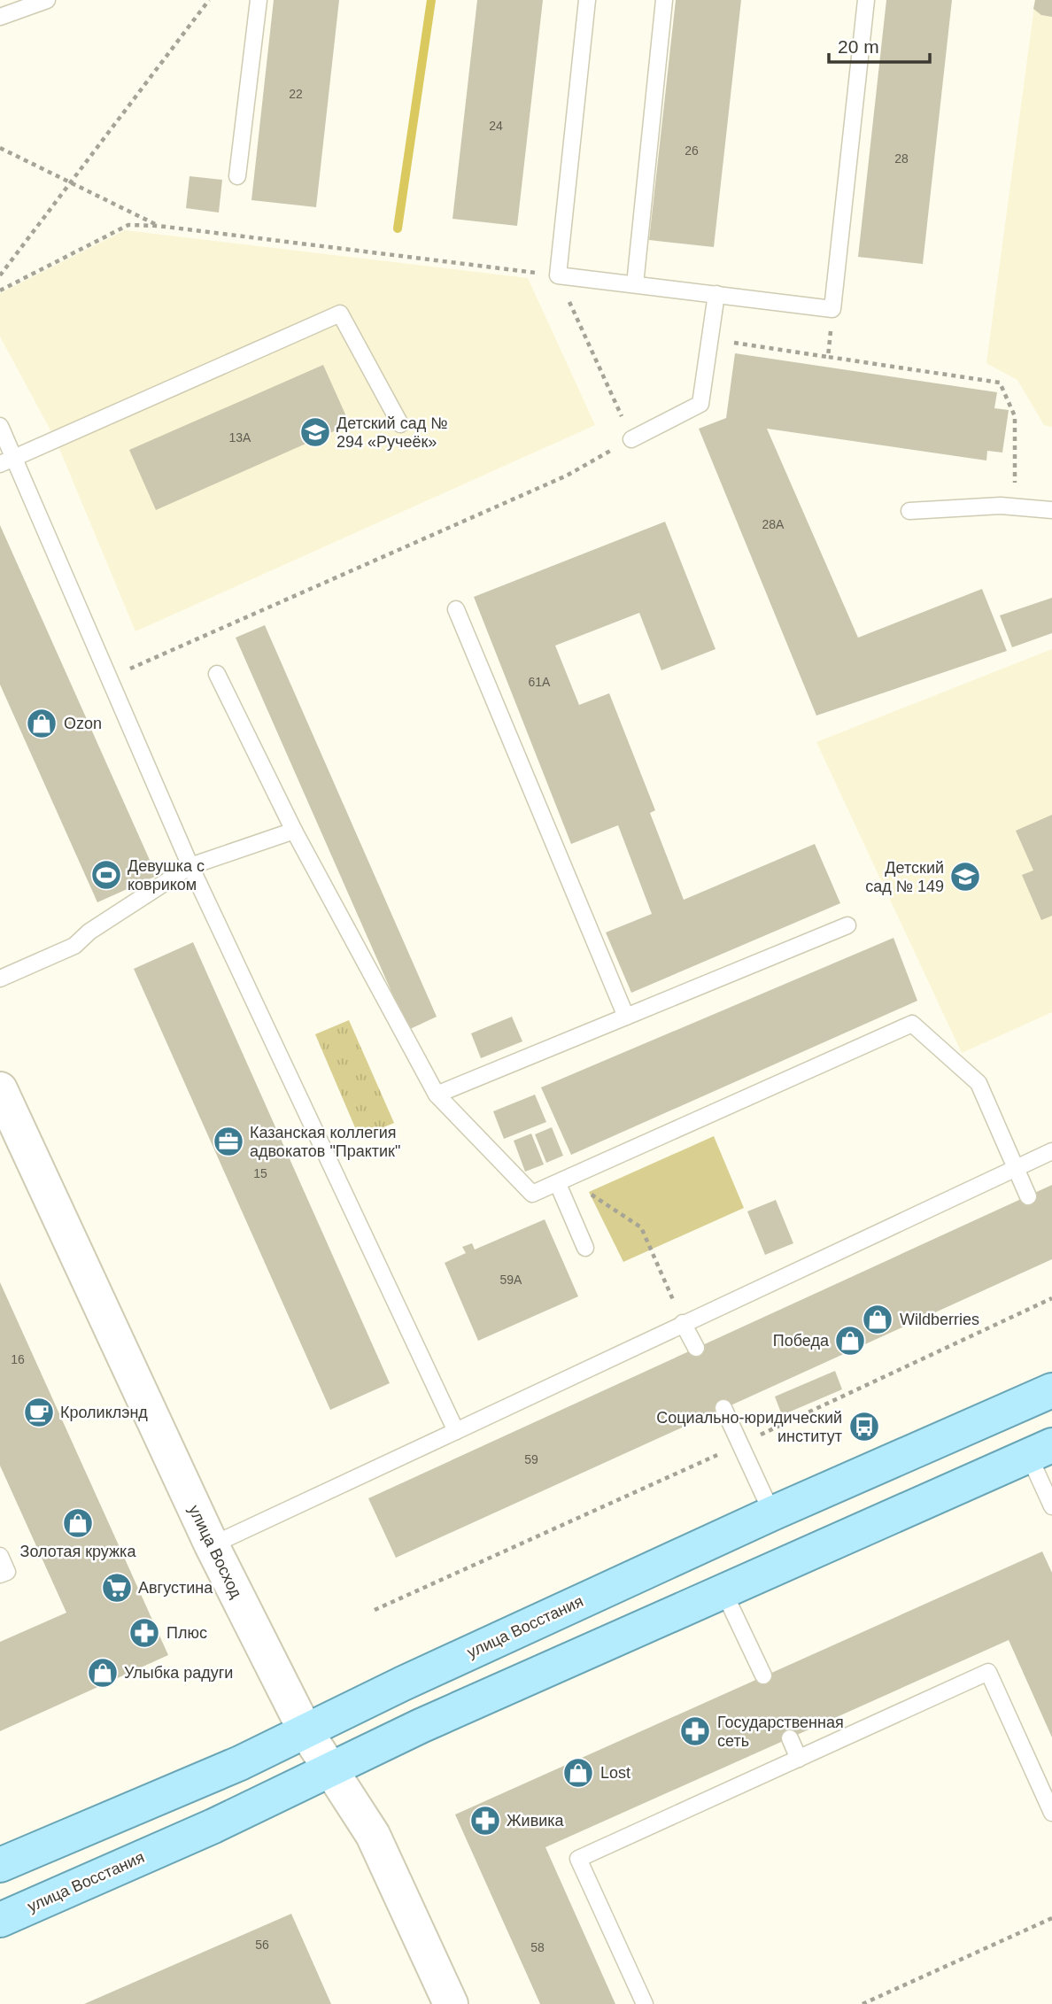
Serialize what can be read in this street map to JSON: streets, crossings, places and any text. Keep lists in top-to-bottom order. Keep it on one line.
{"streets":{"main road":["улица Восстания"],"street":["улица Восход"]},"crossings":[["улица Восход","улица Восстания"]],"places":{"school or university":["Детский сад № 294 «Ручеёк»","Детский сад № 149"],"shop":["Ozon","Wildberries","Победа","Золотая кружка","Улыбка радуги","Lost"],"sports":["Девушка с ковриком"],"office":["Казанская коллегия адвокатов \"Практик\""],"cafe":["Кроликлэнд"],"bus stop":["Социально-юридический институт"],"supermarket":["Августина"],"pharmacy":["Плюс","Государственная сеть","Живика"]},"house_numbers":["22","24","26","28","13А","28А","61А","15","59А","16","59","56","58"],"scale_bar":"20 m"}
